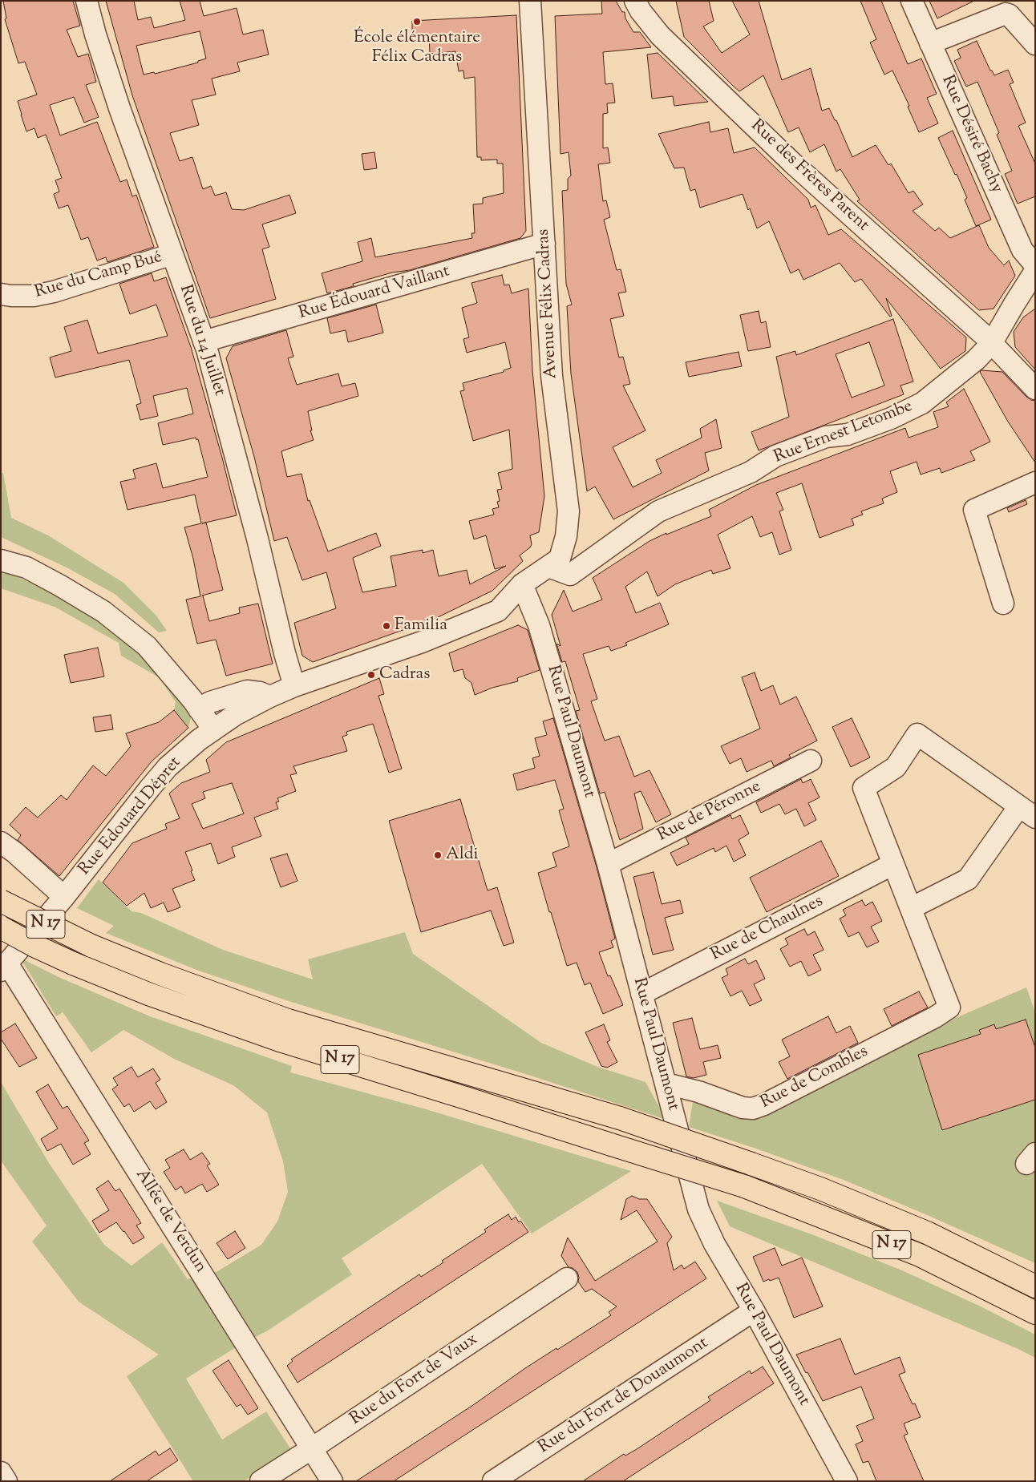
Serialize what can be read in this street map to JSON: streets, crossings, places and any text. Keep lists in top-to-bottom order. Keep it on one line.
{"streets":{"highway":["N 17"],"street":["Rue Désiré Bachy","Rue des Frères Parent","Rue du Camp Bué","Rue Édouard Vaillant","Avenue Félix Cadras","Rue du 14 Juillet","Rue Ernest Letombe","Rue Paul Daumont","Rue de Péronne","Rue Edouard Dépret","Rue de Chaulnes","Rue de Combles","Allée de Verdun","Rue du Fort de Vaux","Rue du Fort de Douaumont"]},"crossings":[["Rue des Frères Parent","Rue Ernest Letombe"],["Rue du Camp Bué","Rue du 14 Juillet"],["Rue Édouard Vaillant","Avenue Félix Cadras"],["Rue Édouard Vaillant","Rue du 14 Juillet"],["Avenue Félix Cadras","Rue Ernest Letombe"],["Avenue Félix Cadras","Rue Paul Daumont"],["Avenue Félix Cadras","Rue Edouard Dépret"],["Rue du 14 Juillet","Rue Edouard Dépret"],["Rue Paul Daumont","Rue de Péronne"],["Rue Paul Daumont","Rue Edouard Dépret"],["Rue Paul Daumont","Rue de Chaulnes"],["Rue Paul Daumont","Rue de Combles"],["Rue Paul Daumont","Rue du Fort de Douaumont"],["Rue Edouard Dépret","Allée de Verdun"],["Allée de Verdun","Rue du Fort de Vaux"]],"places":["École élémentaire Félix Cadras","Familia","Cadras","Aldi"]}
